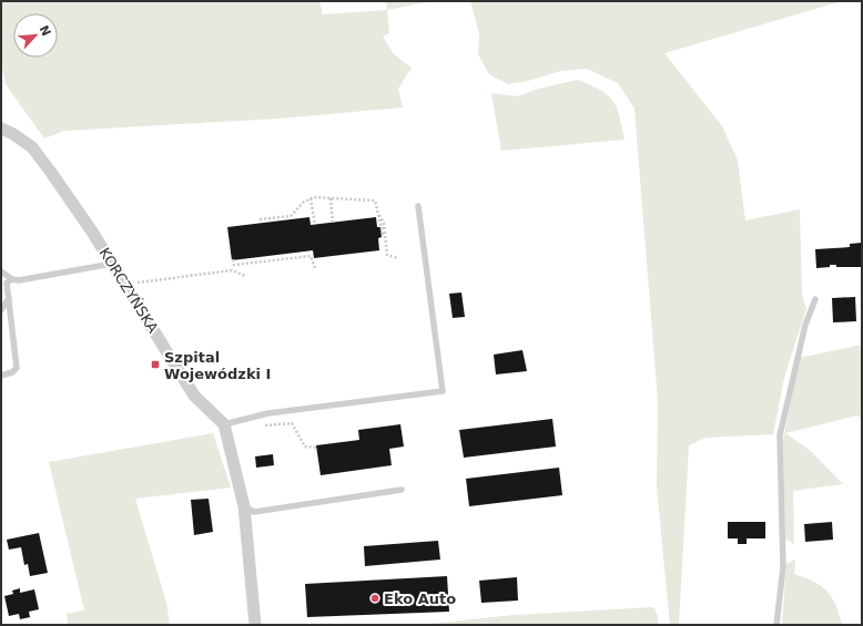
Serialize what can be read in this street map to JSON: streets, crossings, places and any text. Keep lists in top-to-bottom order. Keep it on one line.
{"streets":{"street":["KORCZYŃSKA"]},"places":{"transit":["Szpital Wojewódzki I"],"other":["Eko Auto"]},"north":"top right"}
